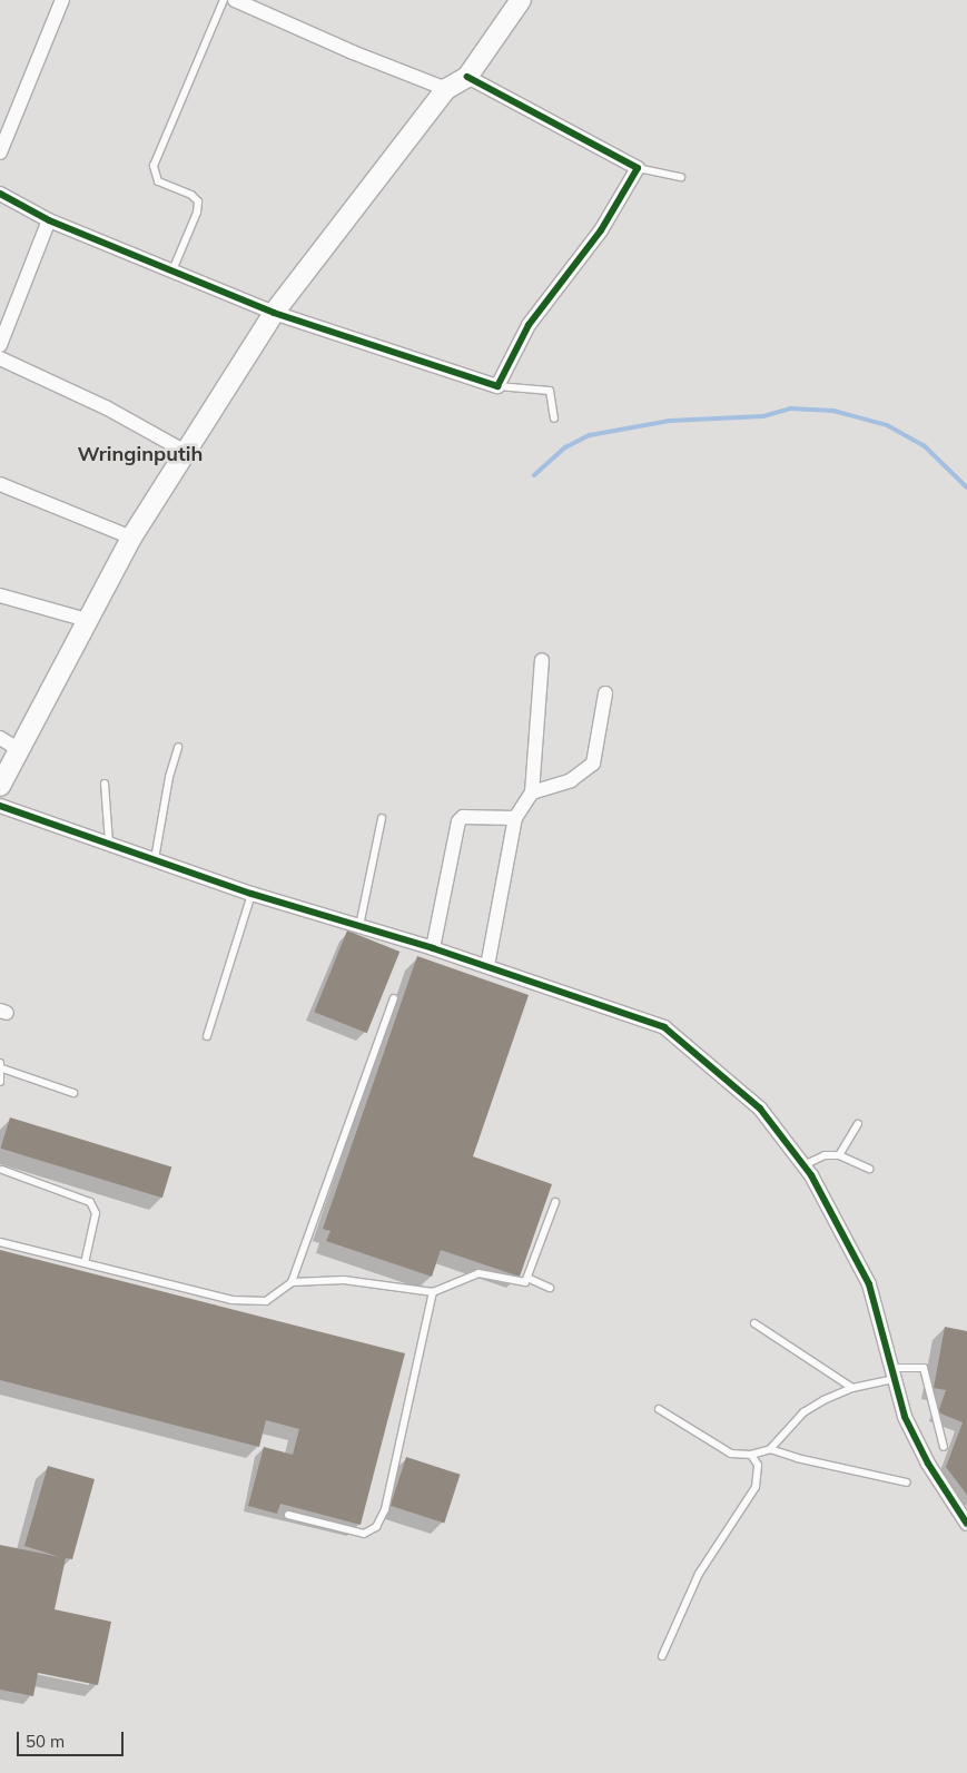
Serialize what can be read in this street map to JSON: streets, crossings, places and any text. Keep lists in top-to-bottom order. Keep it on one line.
{"districts":["Wringinputih"],"scale_bar":"50 m"}
